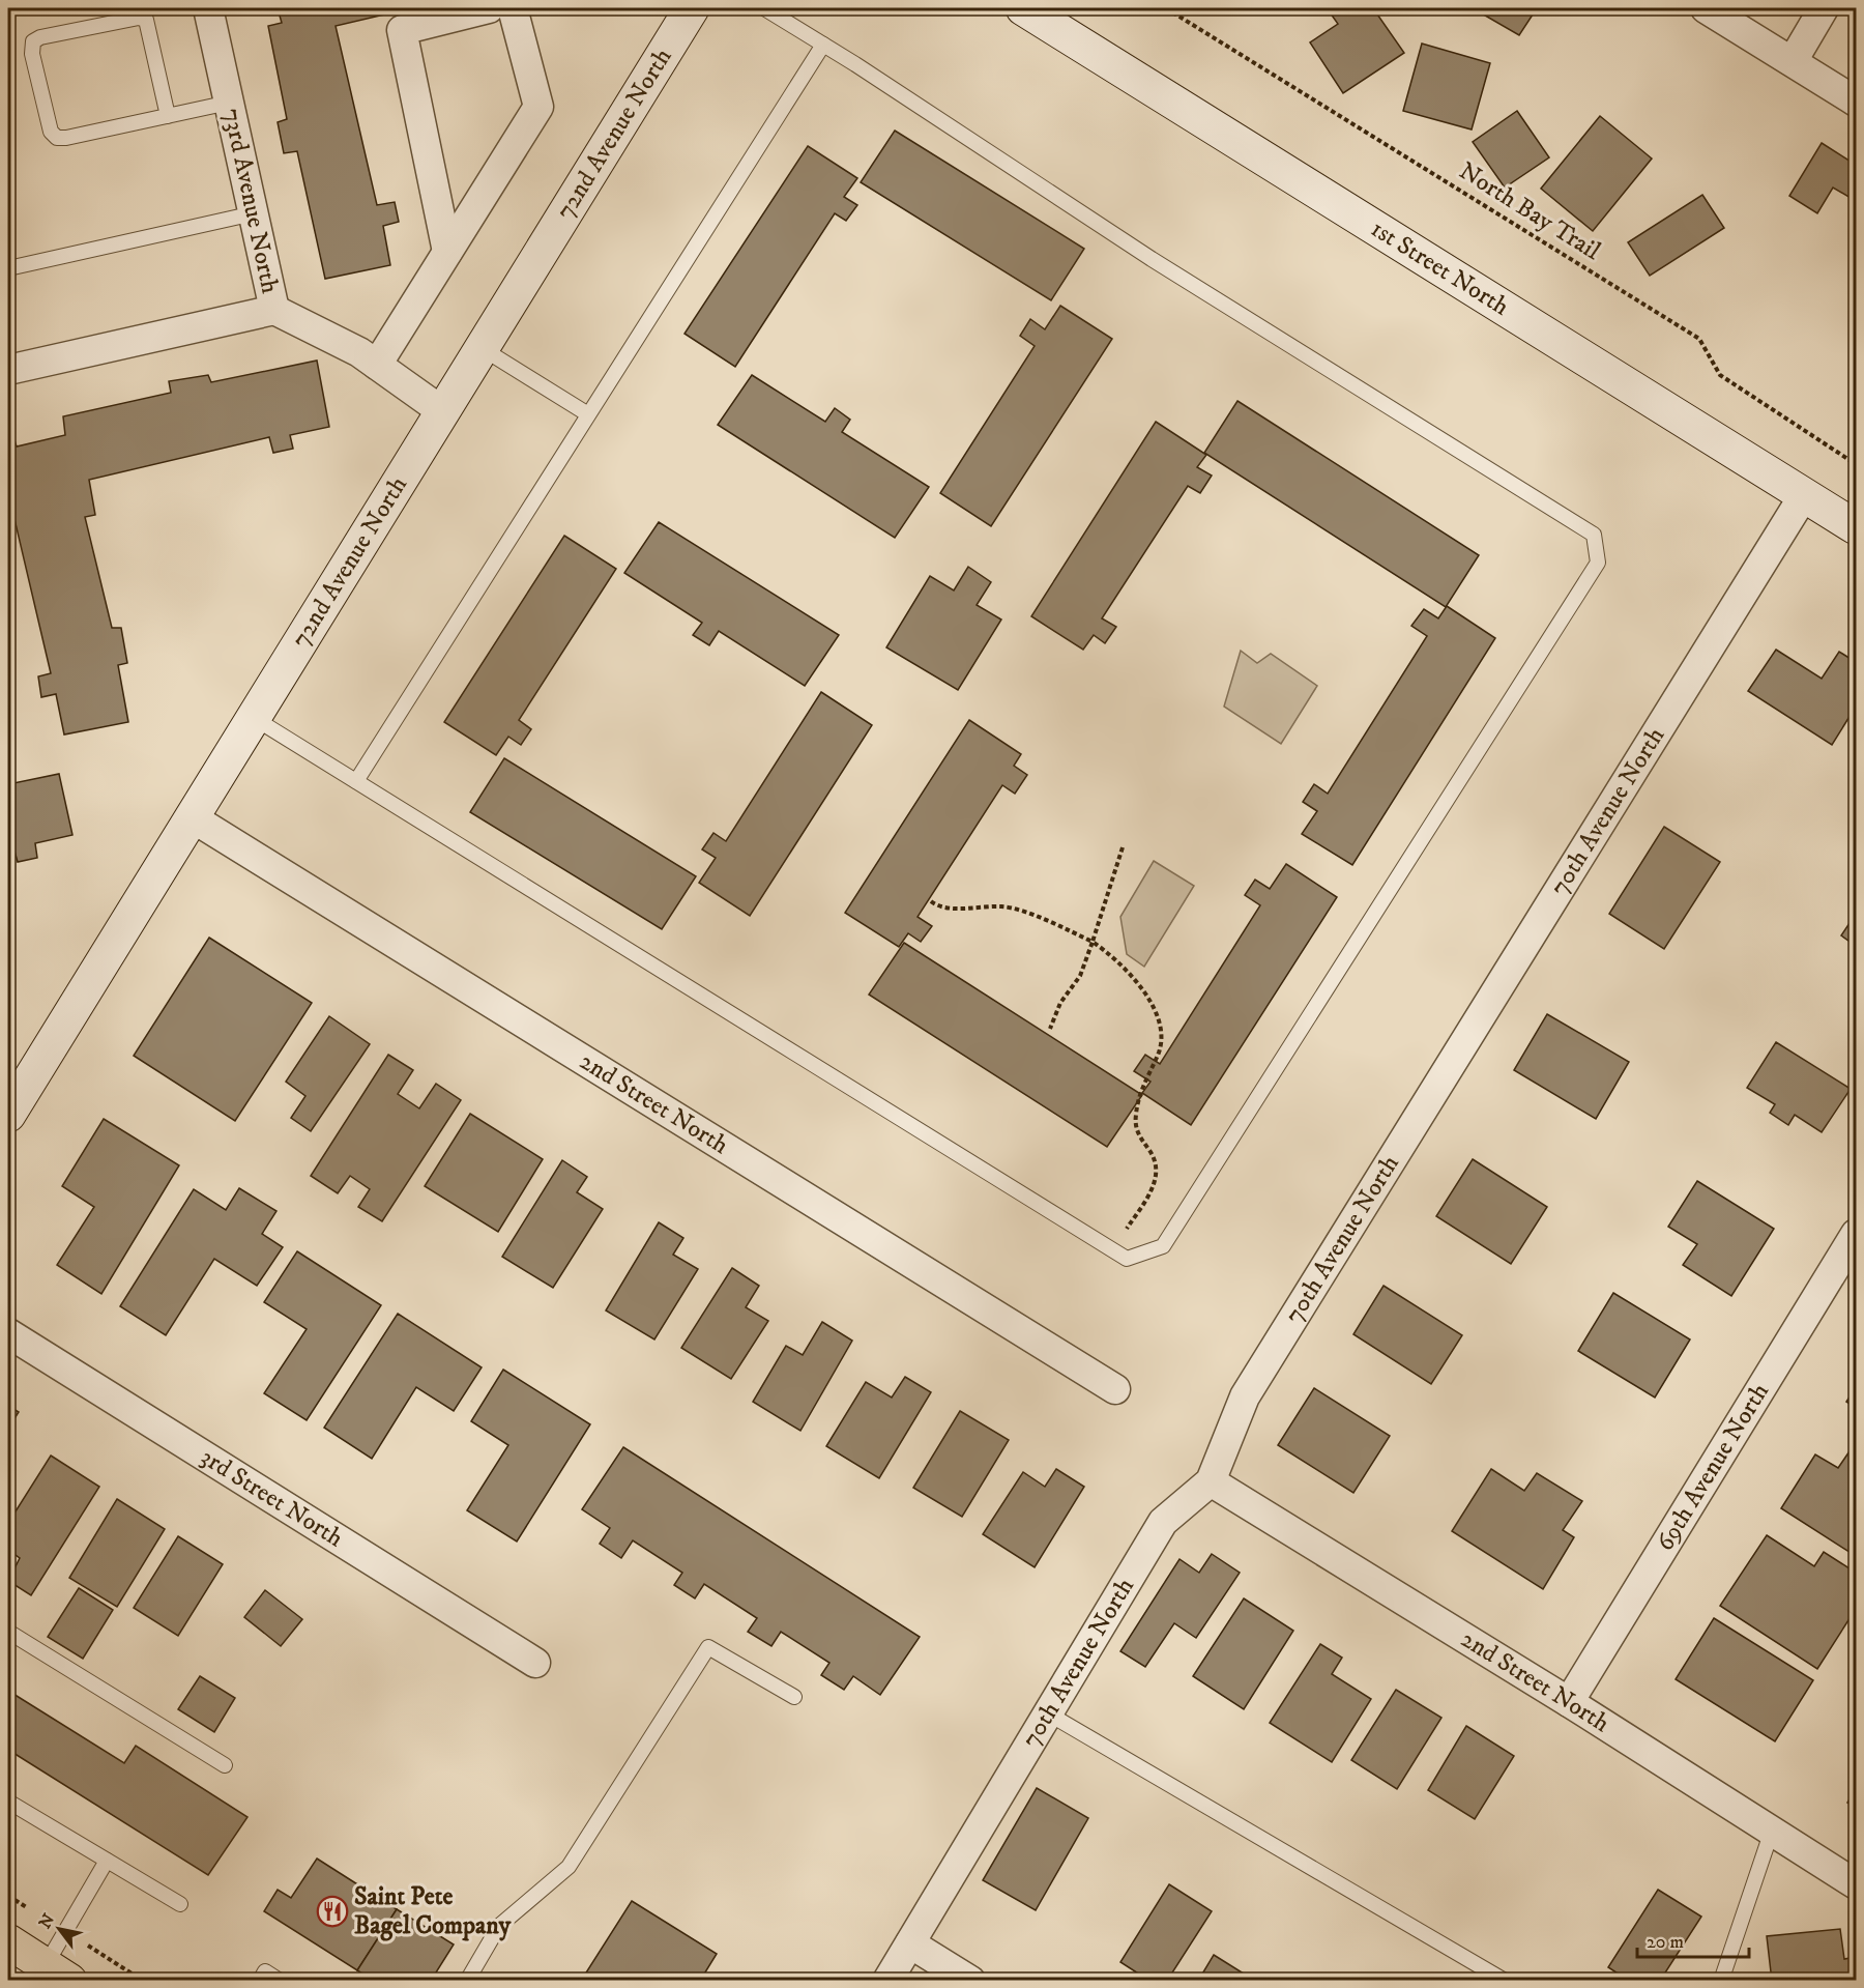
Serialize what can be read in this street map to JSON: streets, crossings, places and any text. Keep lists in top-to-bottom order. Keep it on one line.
{"streets":{"street":["72nd Avenue North","73rd Avenue North","1st Street North","70th Avenue North","2nd Street North","69th Avenue North","3rd Street North"],"path":["North Bay Trail"]},"crossings":[["72nd Avenue North","2nd Street North"],["1st Street North","70th Avenue North"],["70th Avenue North","2nd Street North"],["2nd Street North","69th Avenue North"]],"places":{"restaurant":["Saint Pete Bagel Company"]},"scale_bar":"20 m","north":"top left"}
